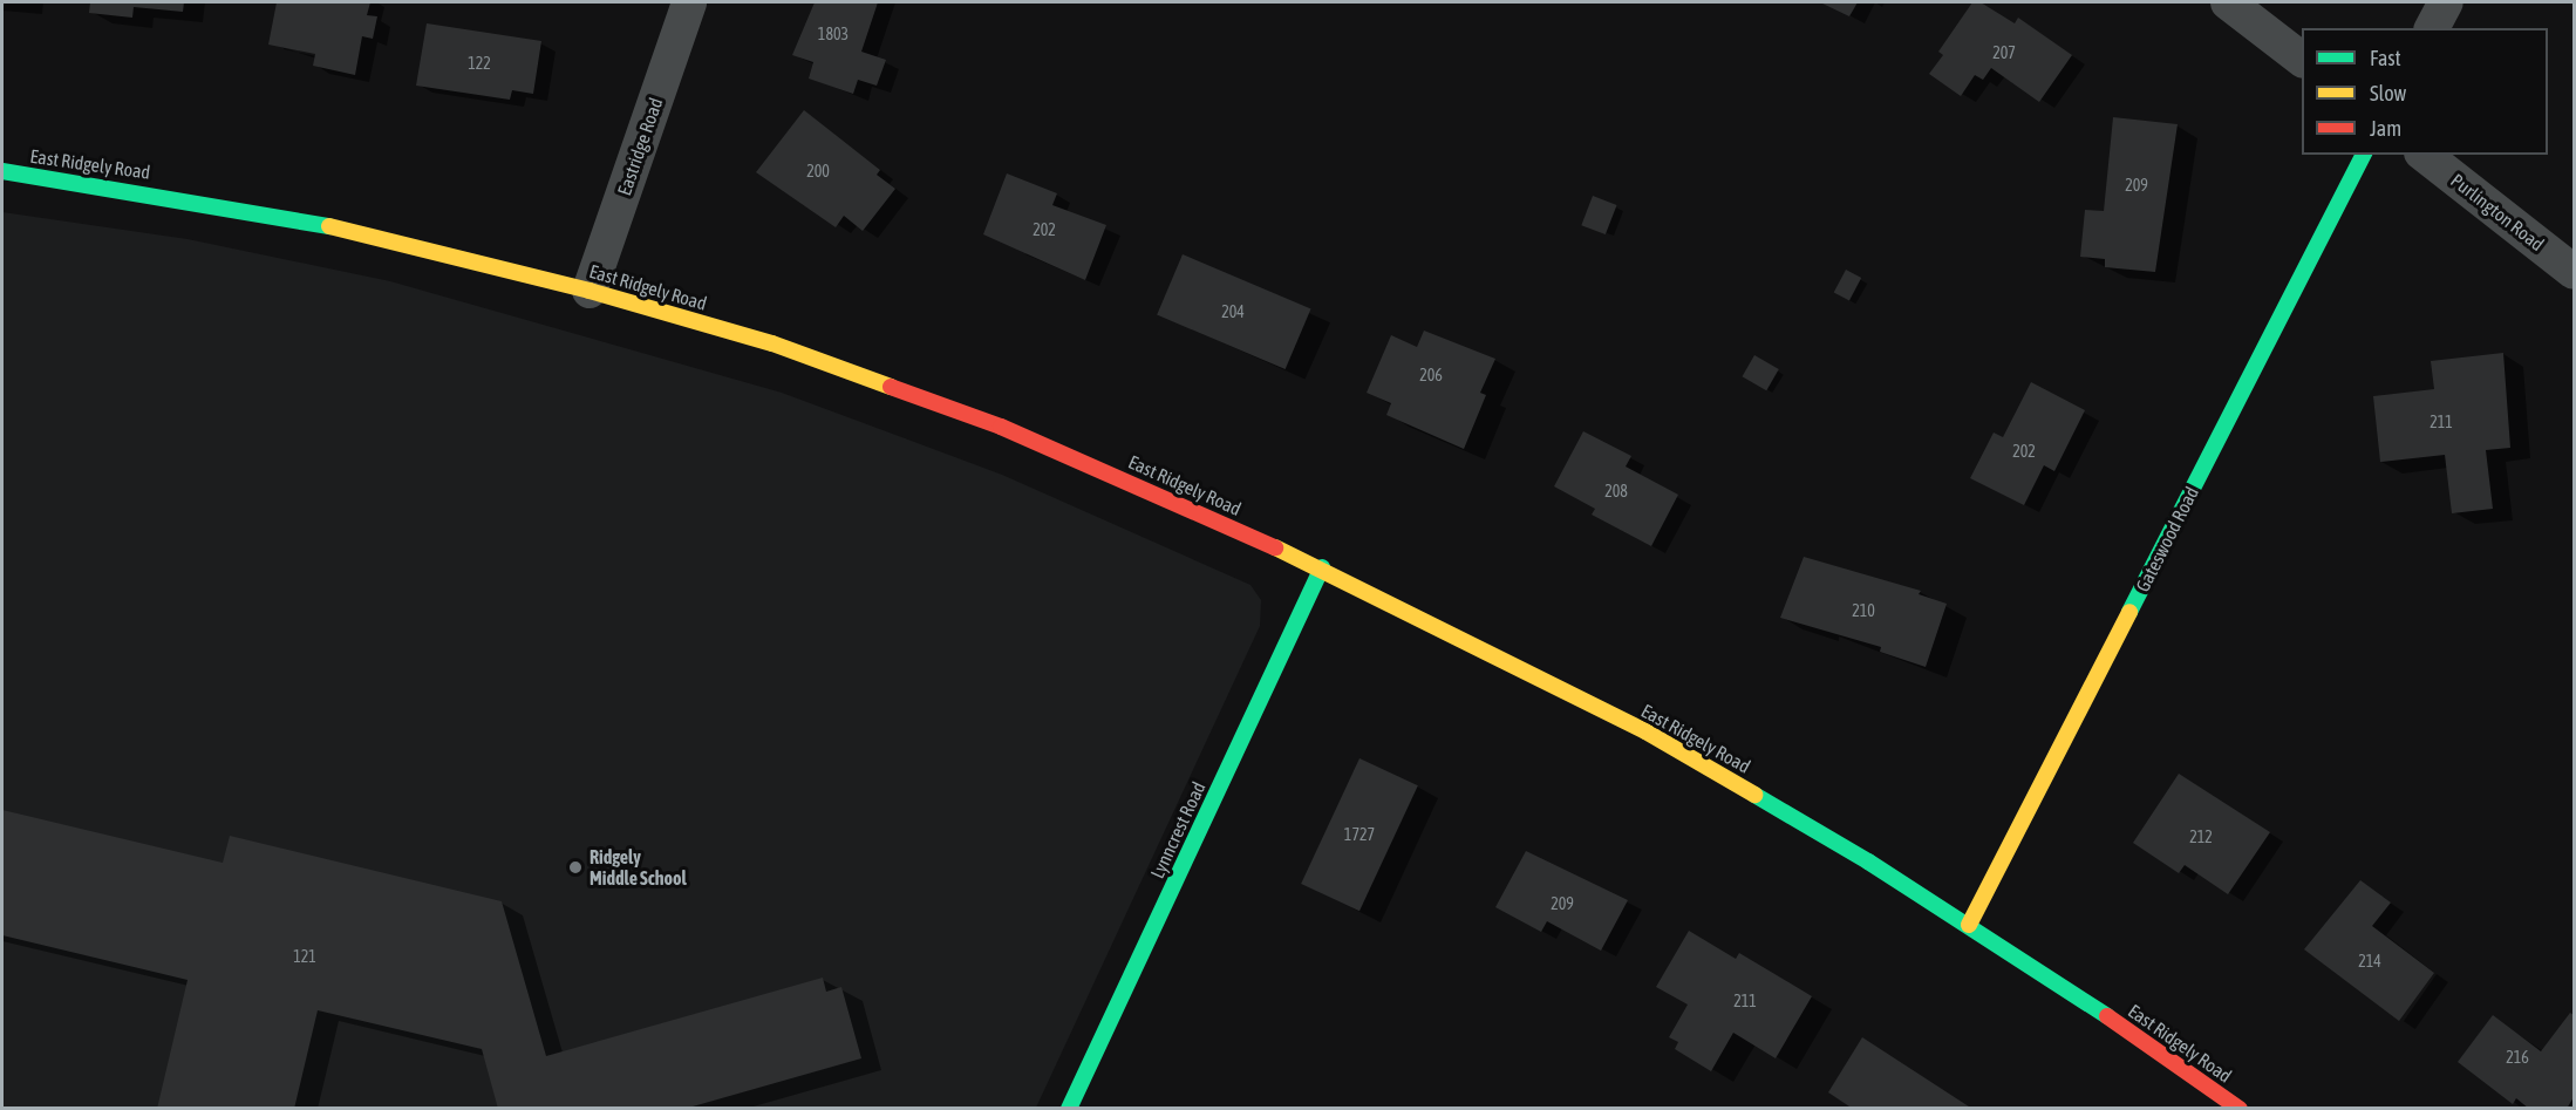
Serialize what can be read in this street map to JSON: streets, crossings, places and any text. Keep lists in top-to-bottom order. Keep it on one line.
{"streets":{"street":["Eastridge Road","East Ridgely Road","Purlington Road","Gateswood Road","Lynncrest Road"]},"crossings":[["Eastridge Road","East Ridgely Road"],["East Ridgely Road","Gateswood Road"],["East Ridgely Road","Lynncrest Road"]],"places":["Ridgely Middle School"],"house_numbers":["1803","207","122","200","209","202","204","206","211","202","208","210","1727","212","209","121","214","211","216"],"legend":["Fast","Slow","Jam"]}
